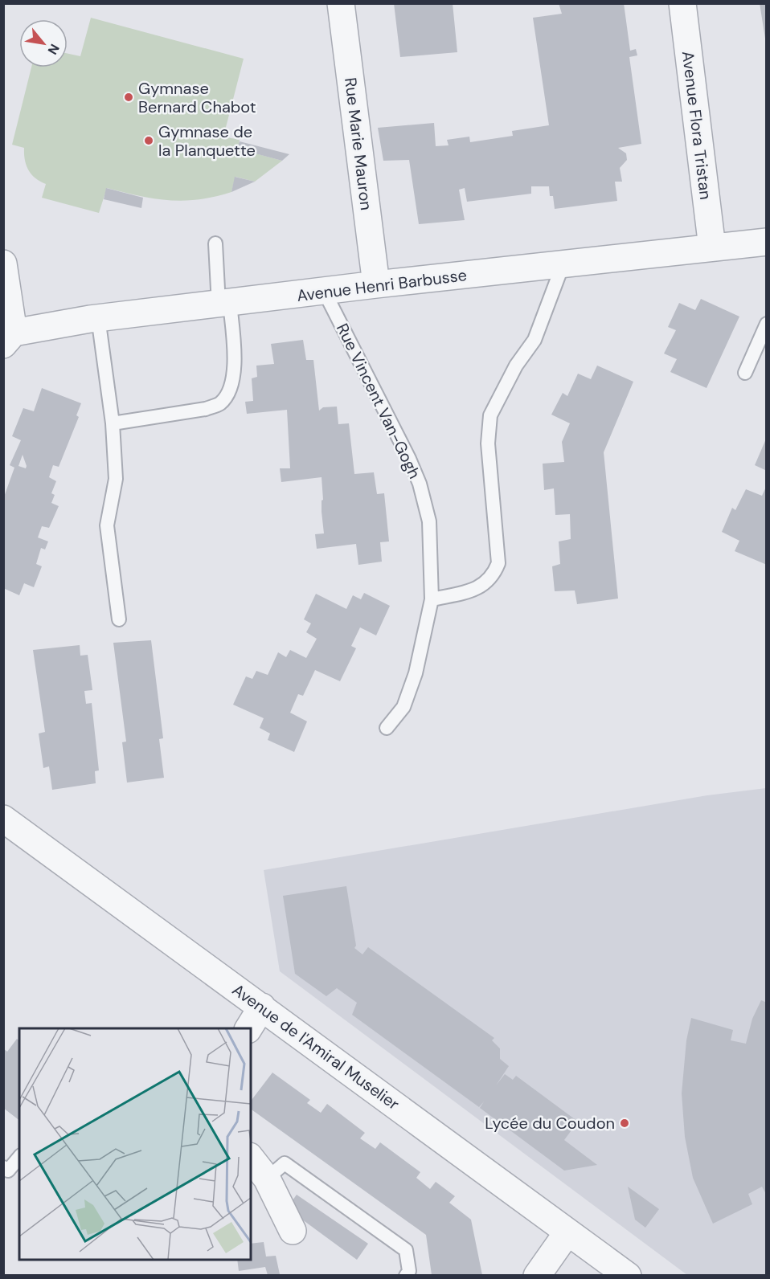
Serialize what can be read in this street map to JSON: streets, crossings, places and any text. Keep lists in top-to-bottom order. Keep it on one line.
{"streets":{"street":["Avenue Flora Tristan","Rue Marie Mauron","Avenue Henri Barbusse","Avenue de l'Amiral Muselier"],"lane":["Rue Vincent Van-Gogh"]},"crossings":[["Avenue Flora Tristan","Avenue Henri Barbusse"],["Rue Marie Mauron","Avenue Henri Barbusse"],["Avenue Henri Barbusse","Rue Vincent Van-Gogh"]],"places":["Gymnase Bernard Chabot","Gymnase de la Planquette","Lycée du Coudon"],"north":"bottom right"}
